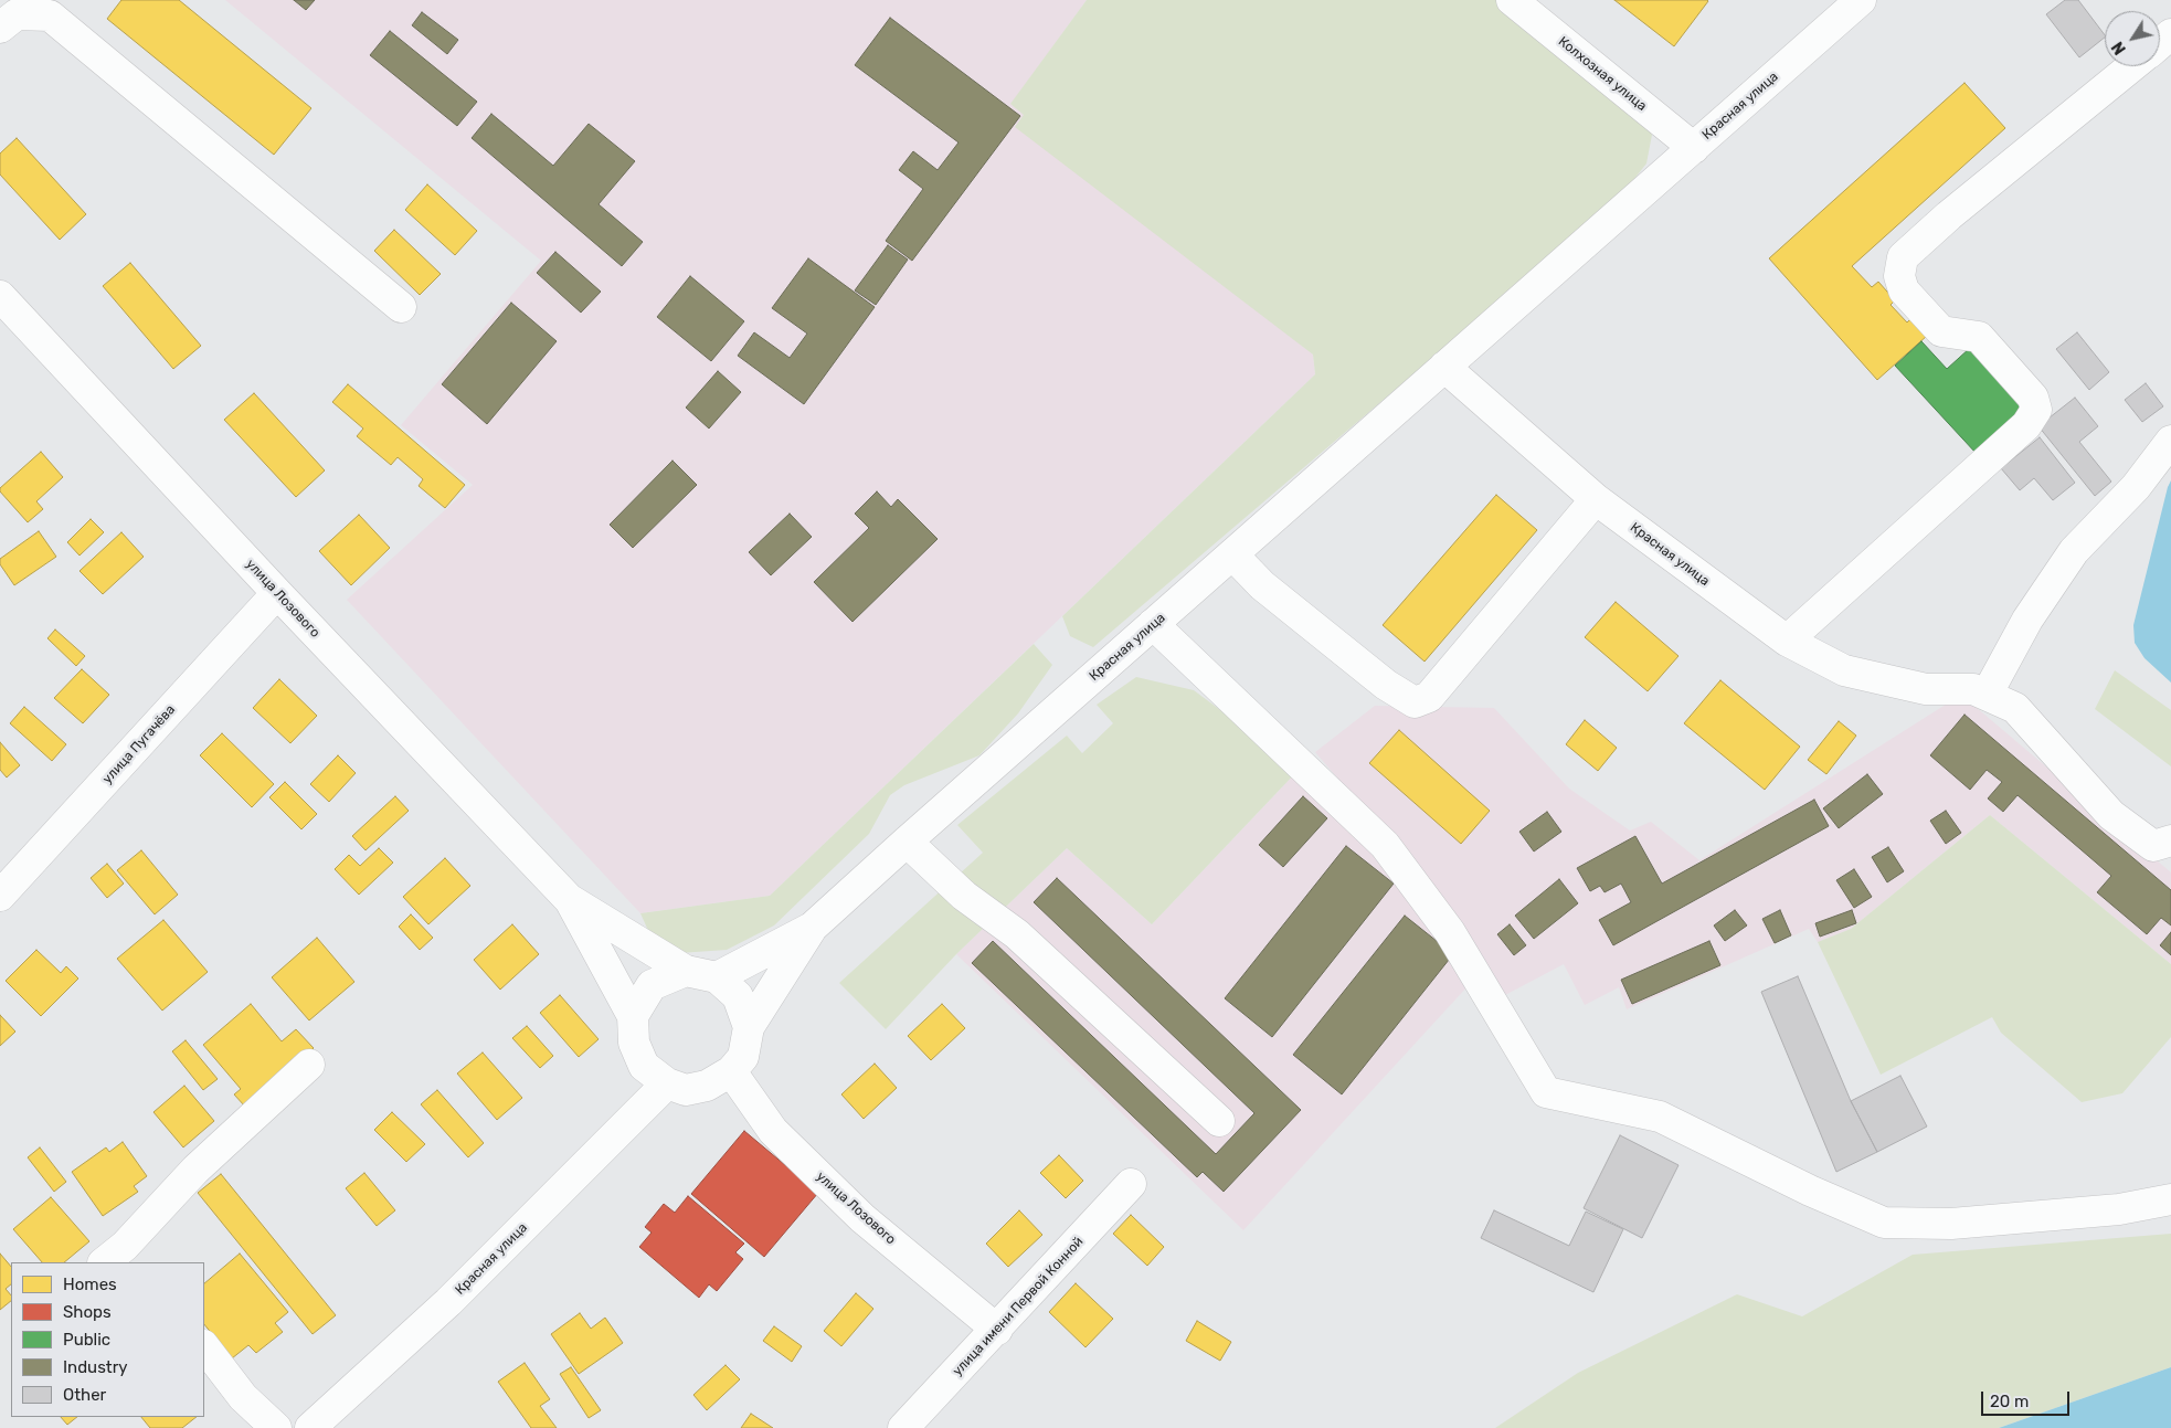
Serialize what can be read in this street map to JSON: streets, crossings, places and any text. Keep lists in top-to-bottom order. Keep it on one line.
{"streets":{"street":["Колхозная улица","Красная улица","улица Лозового","улица Пугачёва","улица имени Первой Конной"]},"crossings":[["Колхозная улица","Красная улица"],["Красная улица","улица Лозового"],["улица Лозового","улица Пугачёва"],["улица Лозового","улица имени Первой Конной"]],"legend":["Homes","Shops","Public","Industry","Other"],"scale_bar":"20 m","north":"bottom left"}
